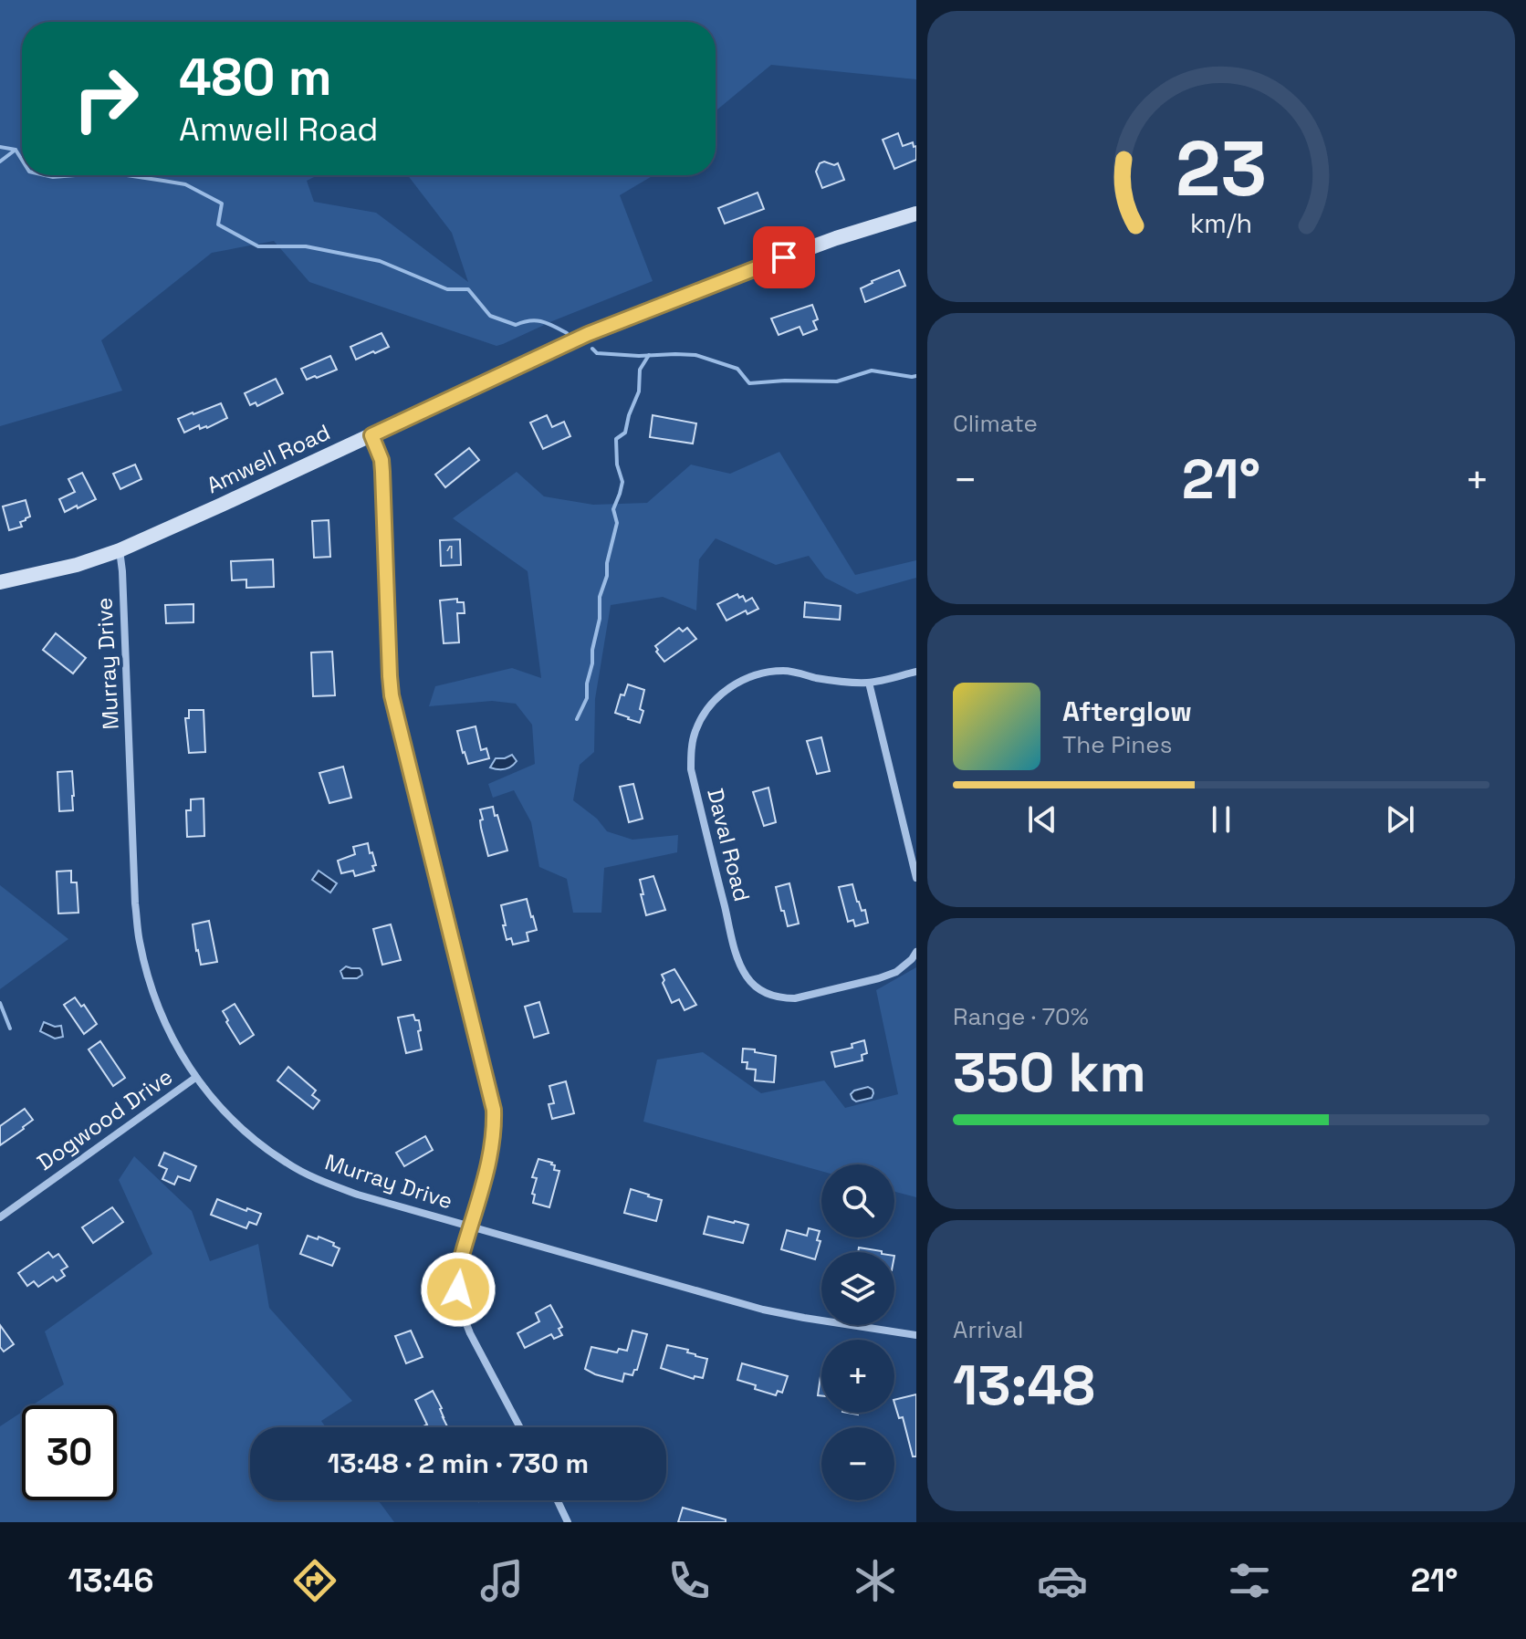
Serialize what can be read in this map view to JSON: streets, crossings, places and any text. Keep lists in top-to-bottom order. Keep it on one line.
{"streets":{"main road":["Amwell Road"],"street":["Murray Drive","Daval Road","Dogwood Drive"]},"crossings":[["Amwell Road","Murray Drive"],["Murray Drive","Dogwood Drive"]],"house_numbers":["1"],"page":{"turn":["480 m","Amwell Road"],"tile":["Climate",["Range · 70%","350 km"],["Arrival","13:48"]],"heat":["−","21°","+"],"song":["Afterglow","The Pines"],"map_buttons":["+","−"],"limit":"30","trip":"13:48 · 2 min · 730 m","tabs":["13:46","21°"],"gauge":["23","km/h"]}}
